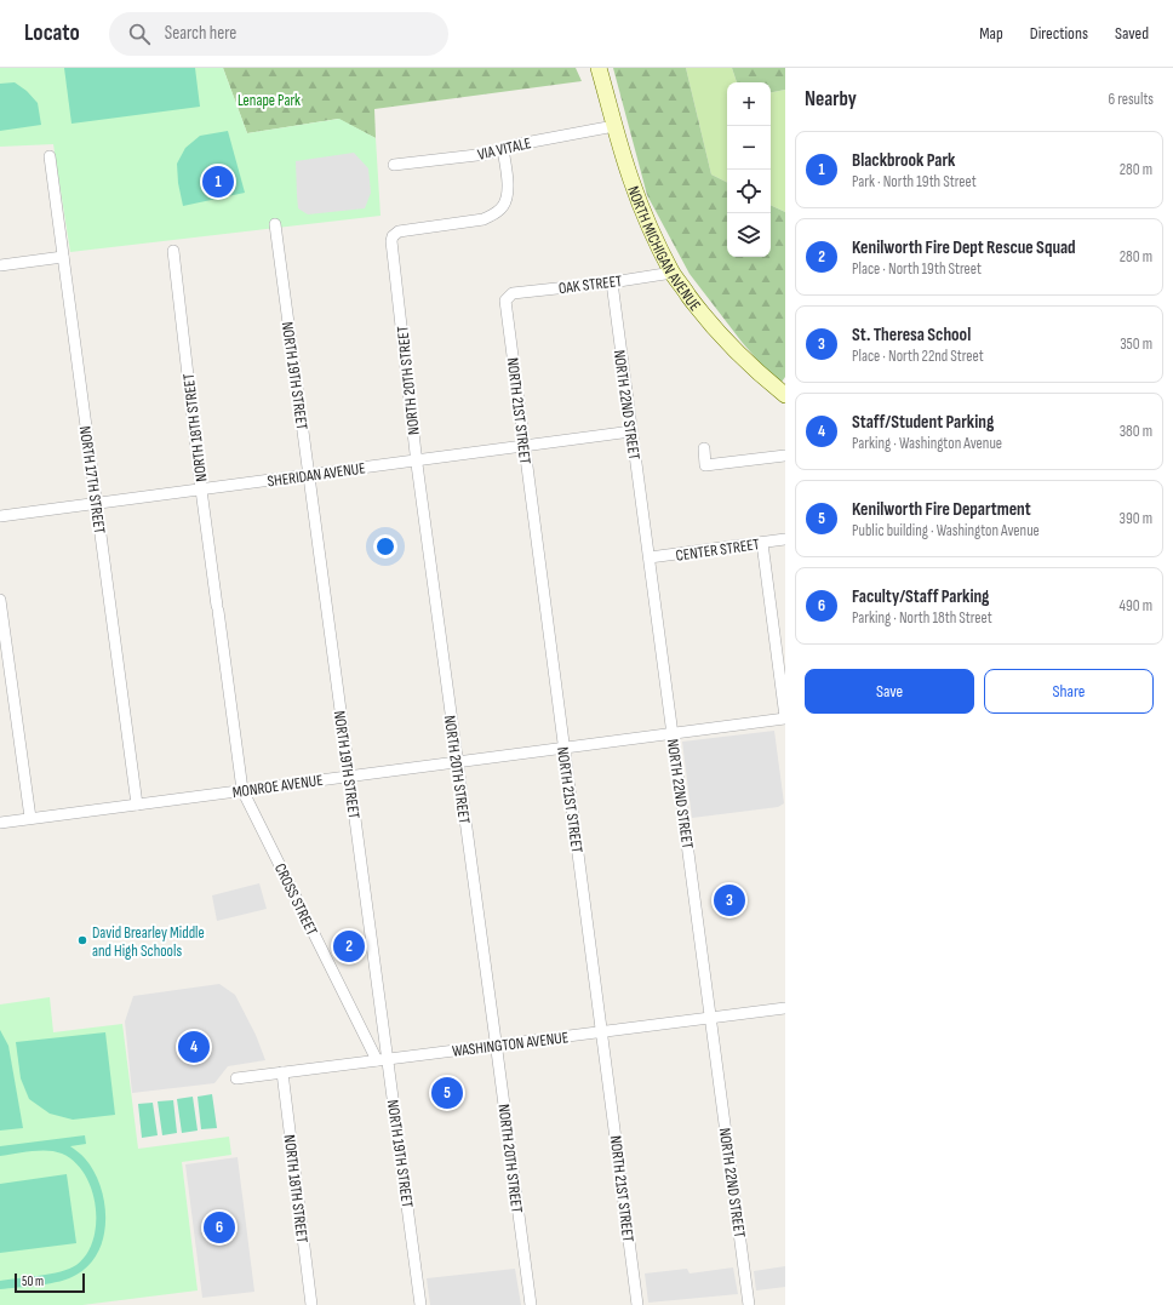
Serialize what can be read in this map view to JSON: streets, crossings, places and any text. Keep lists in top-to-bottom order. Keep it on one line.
{"streets":{"street":["VIA VITALE","NORTH MICHIGAN AVENUE","OAK STREET","NORTH 19TH STREET","NORTH 20TH STREET","NORTH 22ND STREET","NORTH 21ST STREET","NORTH 18TH STREET","SHERIDAN AVENUE","NORTH 17TH STREET","CENTER STREET","MONROE AVENUE","CROSS STREET","WASHINGTON AVENUE"]},"crossings":[["VIA VITALE","NORTH MICHIGAN AVENUE"],["VIA VITALE","NORTH 20TH STREET"],["NORTH MICHIGAN AVENUE","OAK STREET"],["OAK STREET","NORTH 22ND STREET"],["OAK STREET","NORTH 21ST STREET"],["NORTH 19TH STREET","SHERIDAN AVENUE"],["NORTH 19TH STREET","MONROE AVENUE"],["NORTH 19TH STREET","CROSS STREET"],["NORTH 19TH STREET","WASHINGTON AVENUE"],["NORTH 20TH STREET","SHERIDAN AVENUE"],["NORTH 20TH STREET","MONROE AVENUE"],["NORTH 20TH STREET","WASHINGTON AVENUE"],["NORTH 22ND STREET","SHERIDAN AVENUE"],["NORTH 22ND STREET","CENTER STREET"],["NORTH 22ND STREET","MONROE AVENUE"],["NORTH 22ND STREET","WASHINGTON AVENUE"],["NORTH 21ST STREET","SHERIDAN AVENUE"],["NORTH 21ST STREET","MONROE AVENUE"],["NORTH 21ST STREET","WASHINGTON AVENUE"],["NORTH 18TH STREET","SHERIDAN AVENUE"],["NORTH 18TH STREET","MONROE AVENUE"],["NORTH 18TH STREET","CROSS STREET"],["NORTH 18TH STREET","WASHINGTON AVENUE"],["SHERIDAN AVENUE","NORTH 17TH STREET"],["NORTH 17TH STREET","MONROE AVENUE"],["MONROE AVENUE","CROSS STREET"],["CROSS STREET","WASHINGTON AVENUE"]],"parks":["Lenape Park"],"places":["David Brearley Middle and High Schools"],"scale_bar":"50 m","page":{"header":"Locato","search":"Search here","nav":["Map","Directions","Saved"],"heading":["Nearby","6 results"],"map_buttons":["+","−"],"list":[{"mark":"1","name":"Blackbrook Park","note":"Park · North 19th Street","value":"280 m"},{"mark":"2","name":"Kenilworth Fire Dept Rescue Squad","note":"Place · North 19th Street","value":"280 m"},{"mark":"3","name":"St. Theresa School","note":"Place · North 22nd Street","value":"350 m"},{"mark":"4","name":"Staff/Student Parking","note":"Parking · Washington Avenue","value":"380 m"},{"mark":"5","name":"Kenilworth Fire Department","note":"Public building · Washington Avenue","value":"390 m"},{"mark":"6","name":"Faculty/Staff Parking","note":"Parking · North 18th Street","value":"490 m"}],"pins":["1","3","2","4","5","6"],"buttons":["Save","Share"],"scale":"50 m"}}
